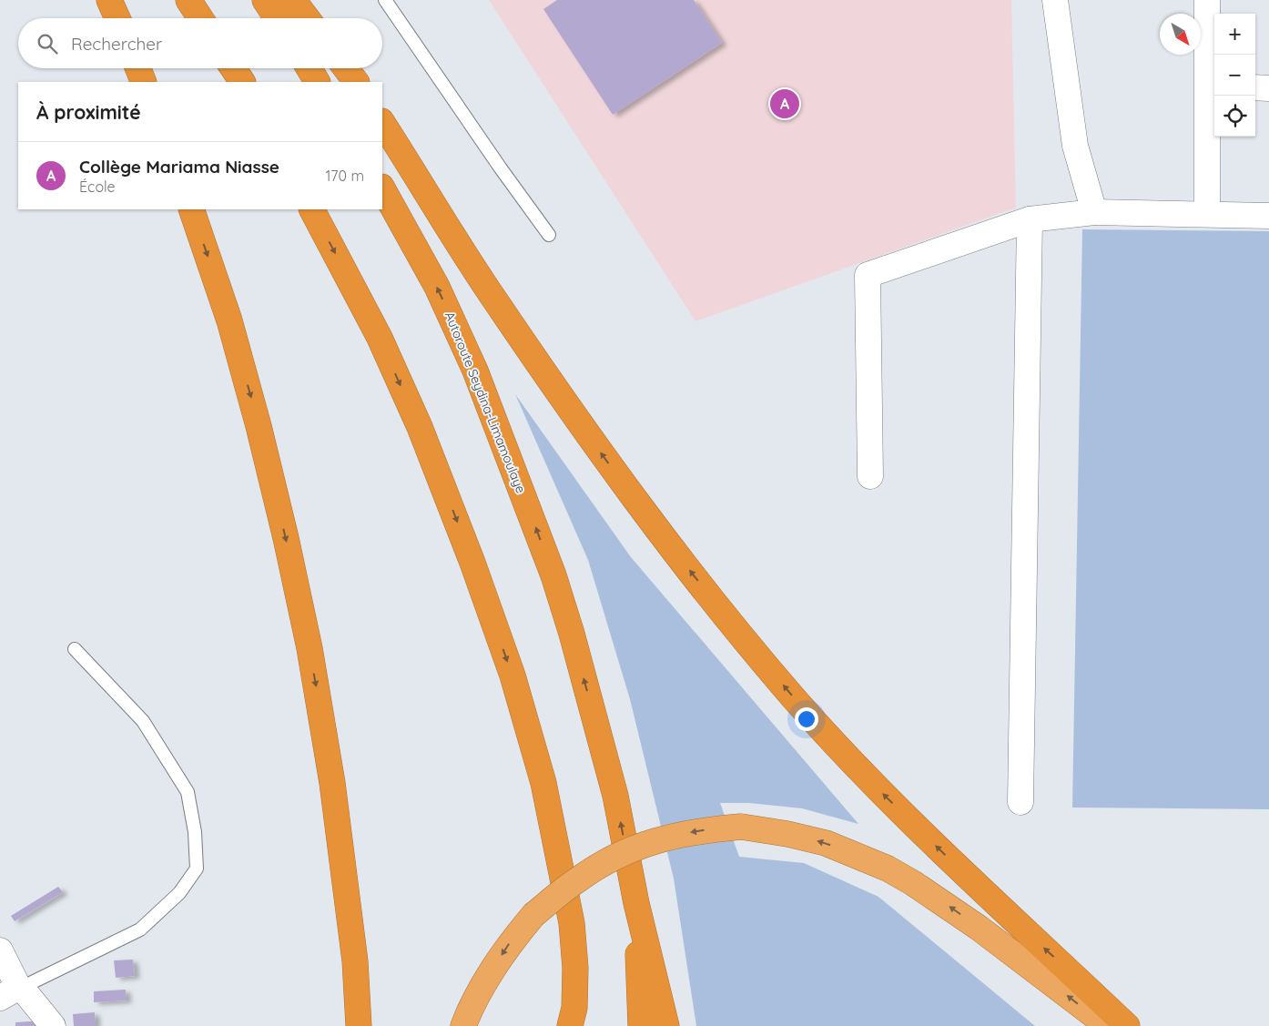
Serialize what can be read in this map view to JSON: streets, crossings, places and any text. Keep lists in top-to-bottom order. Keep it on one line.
{"streets":{"highway":["Autoroute Seydina-Limamoulaye"]},"north":"bottom right","page":{"map_buttons":["+","−"],"search":"Rechercher","heading":"À proximité","pins":"A","list":[{"mark":"A","name":"Collège Mariama Niasse","note":"École","value":"170 m"}]}}
